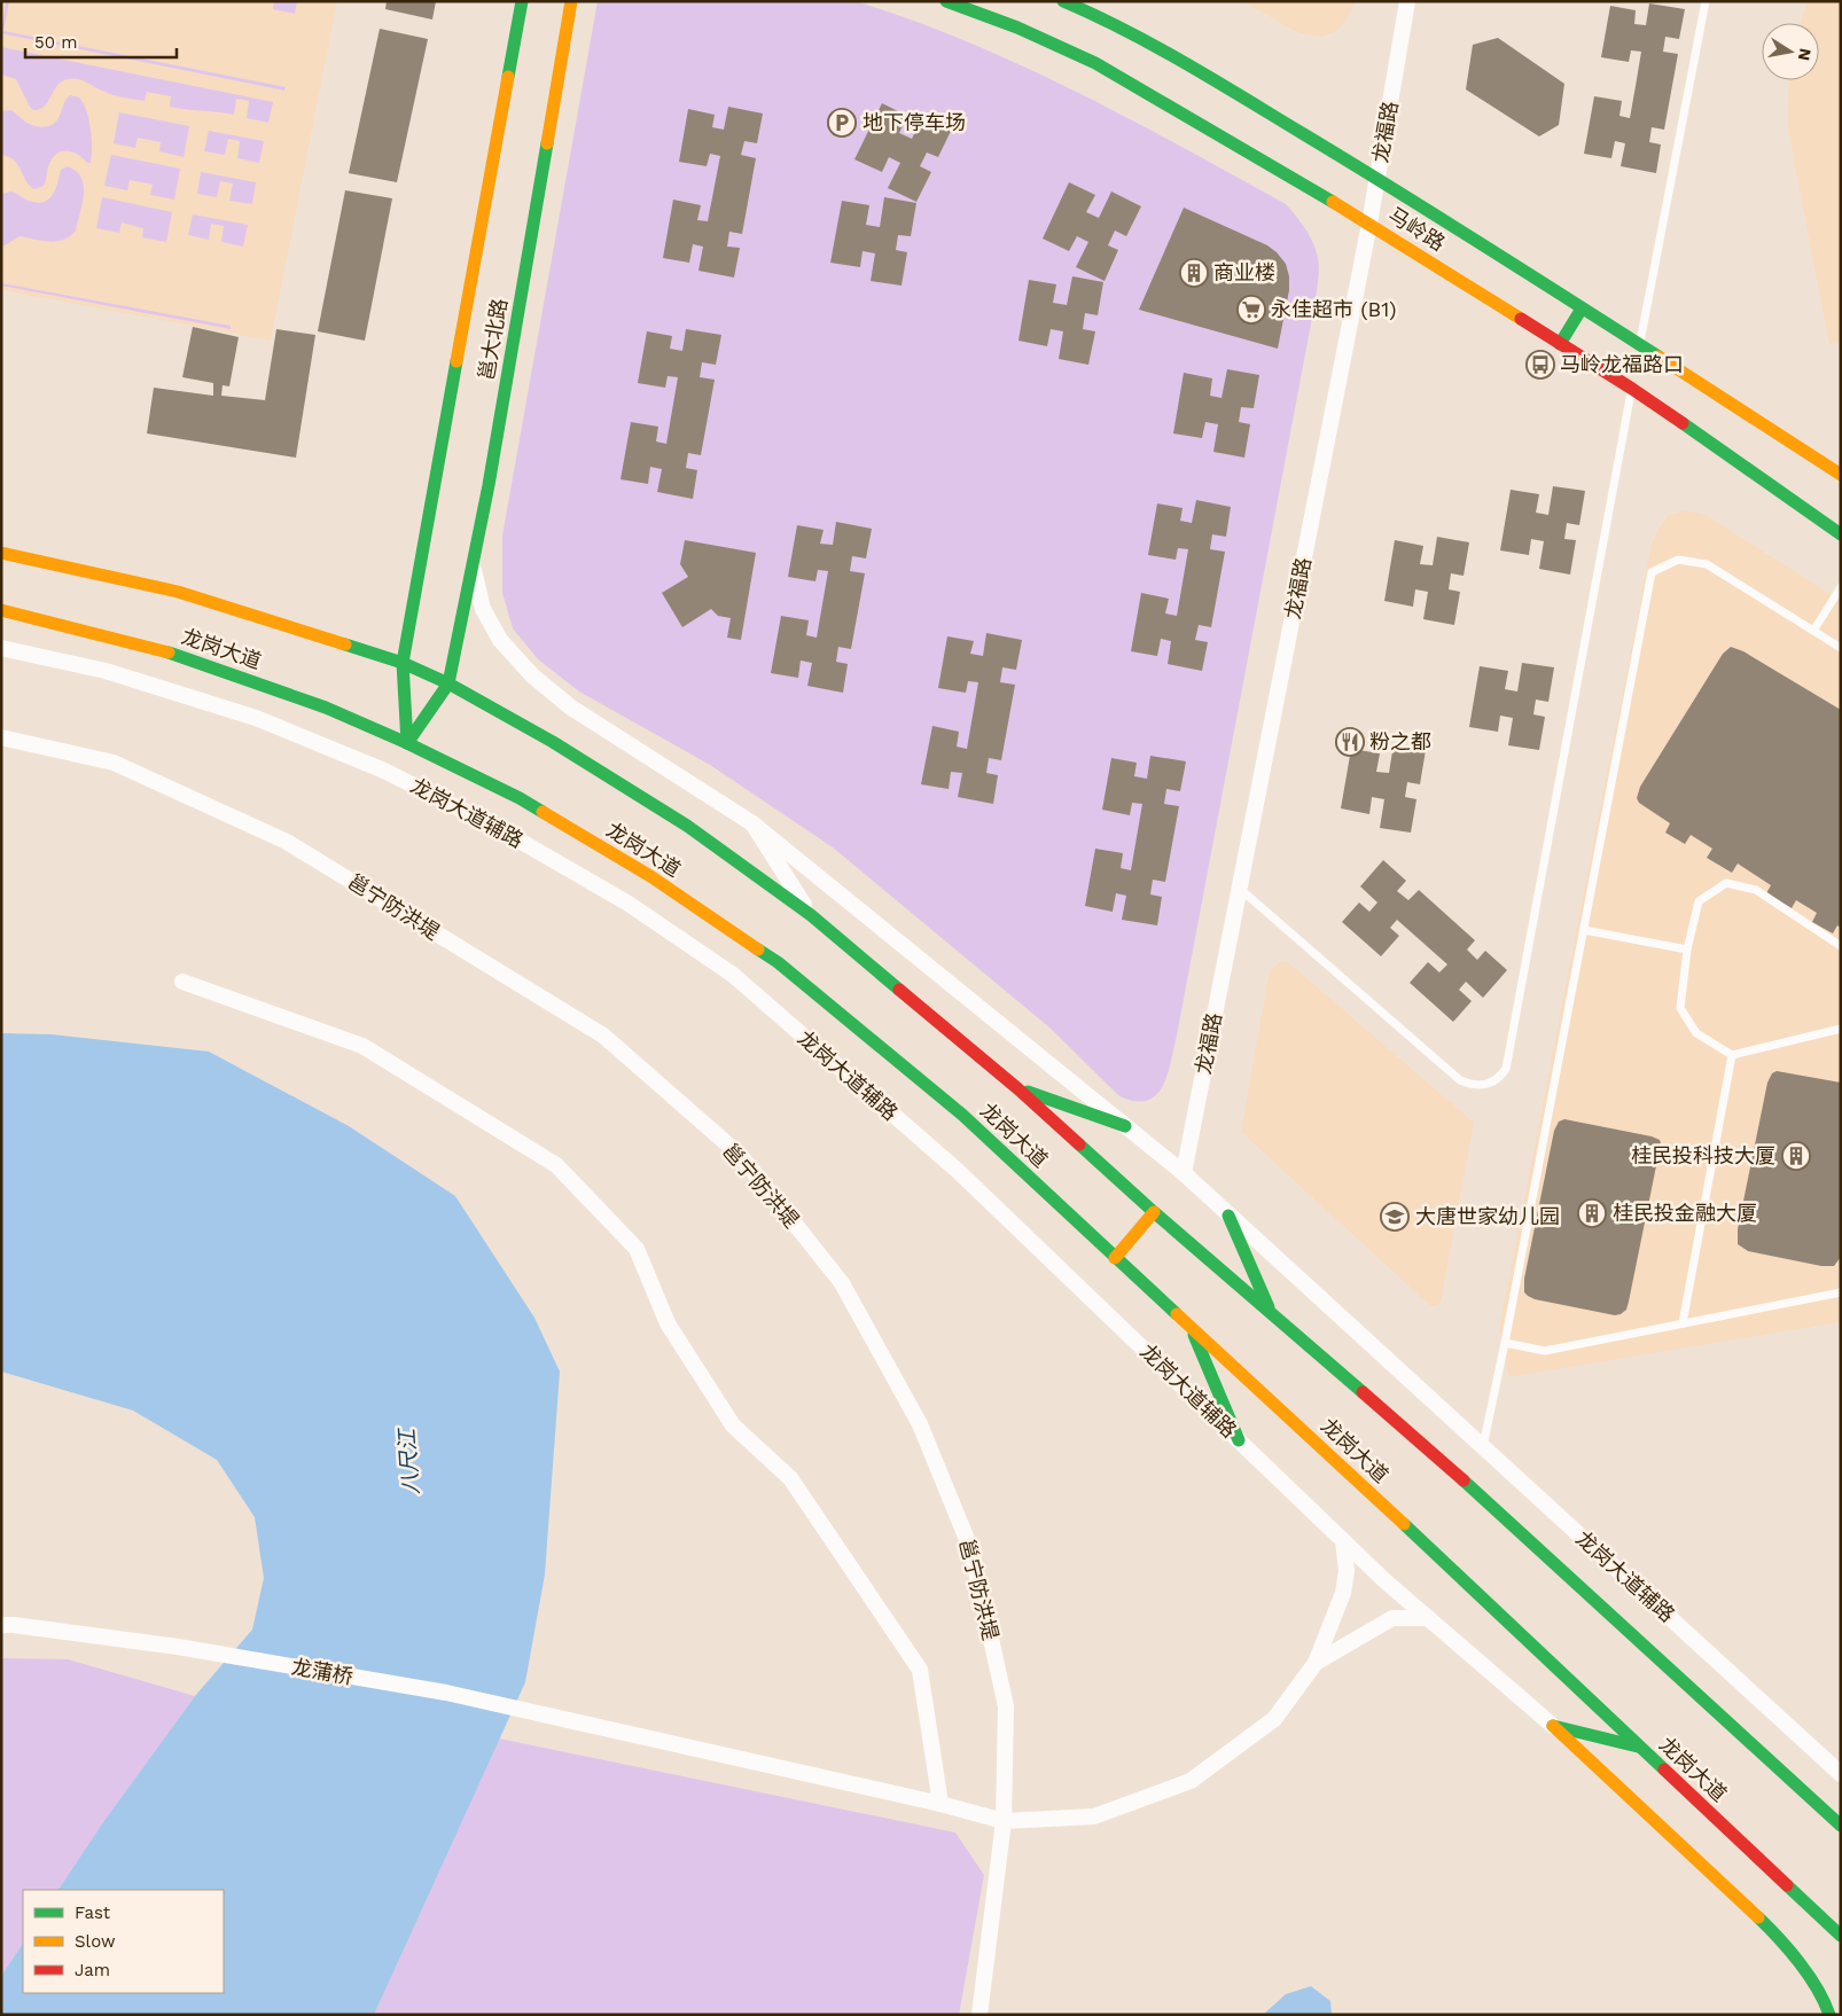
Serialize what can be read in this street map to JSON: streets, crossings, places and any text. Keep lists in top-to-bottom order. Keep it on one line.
{"streets":{"main road":["马岭路","邕大北路","龙岗大道"],"street":["龙福路","龙岗大道辅路","邕宁防洪堤","龙蒲桥"]},"crossings":[["龙福路","马岭路"],["龙福路","龙岗大道辅路"],["邕大北路","龙岗大道"],["邕大北路","龙岗大道辅路"],["龙岗大道","龙岗大道辅路"],["邕宁防洪堤","龙蒲桥"]],"water":["八尺江"],"places":{"parking":["地下停车场"],"building":["商业楼","桂民投科技大厦","桂民投金融大厦"],"supermarket":["永佳超市 (B1)"],"bus stop":["马岭龙福路口"],"restaurant":["粉之都"],"school or university":["大唐世家幼儿园"]},"legend":["Fast","Slow","Jam"],"scale_bar":"50 m","north":"right"}
